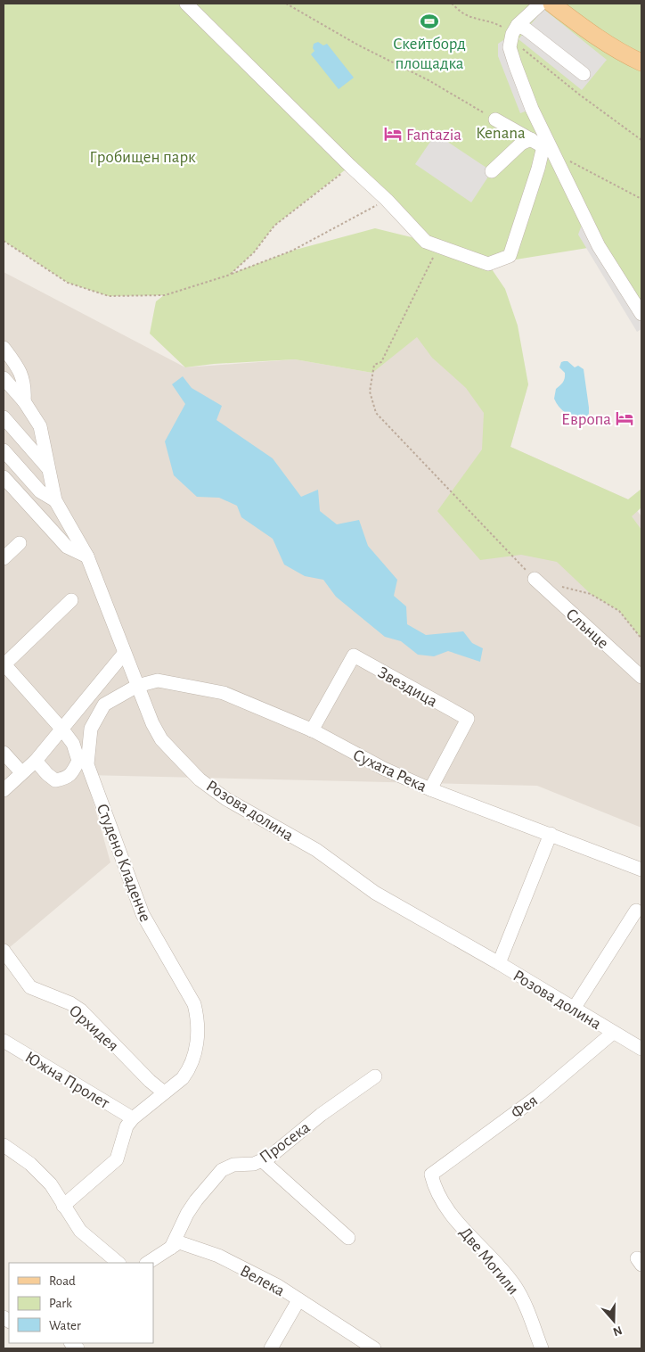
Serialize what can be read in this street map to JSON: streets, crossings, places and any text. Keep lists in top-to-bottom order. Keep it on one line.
{"streets":{"street":["Слънце","Звездица","Сухата Река","Розова долина","Студено Кладенче","Орхидея","Южна Пролет","Фея","Просека","Две Могили","Велека"]},"crossings":[["Звездица","Сухата Река"],["Сухата Река","Розова долина"],["Сухата Река","Студено Кладенче"],["Розова долина","Студено Кладенче"],["Розова долина","Фея"],["Студено Кладенче","Орхидея"],["Студено Кладенче","Южна Пролет"],["Фея","Две Могили"],["Просека","Велека"]],"parks":["Kenana","Гробищен парк"],"places":{"sports":["Скейтборд площадка"],"hotel":["Fantazia","Европа"]},"legend":["Road","Park","Water"],"north":"bottom"}
